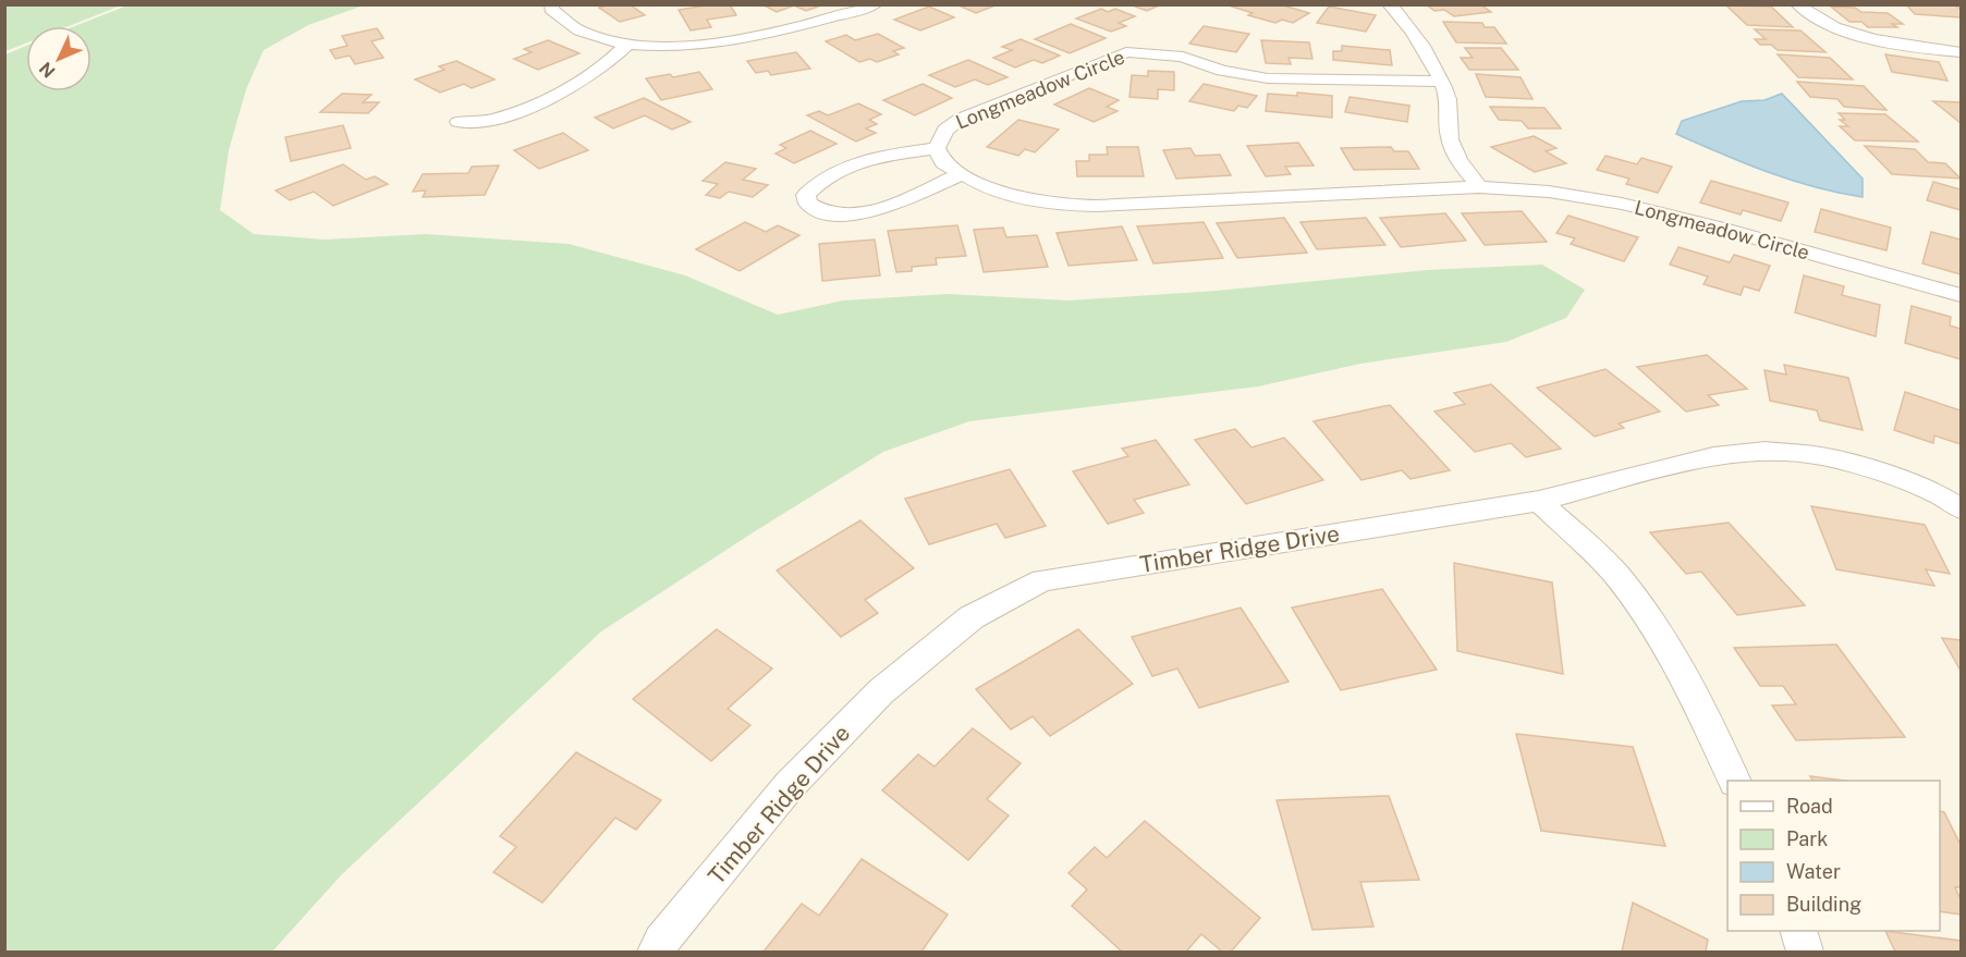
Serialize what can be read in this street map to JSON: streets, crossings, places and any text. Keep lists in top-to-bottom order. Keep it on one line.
{"streets":{"street":["Longmeadow Circle","Timber Ridge Drive"]},"legend":["Road","Park","Water","Building"],"north":"bottom left"}
